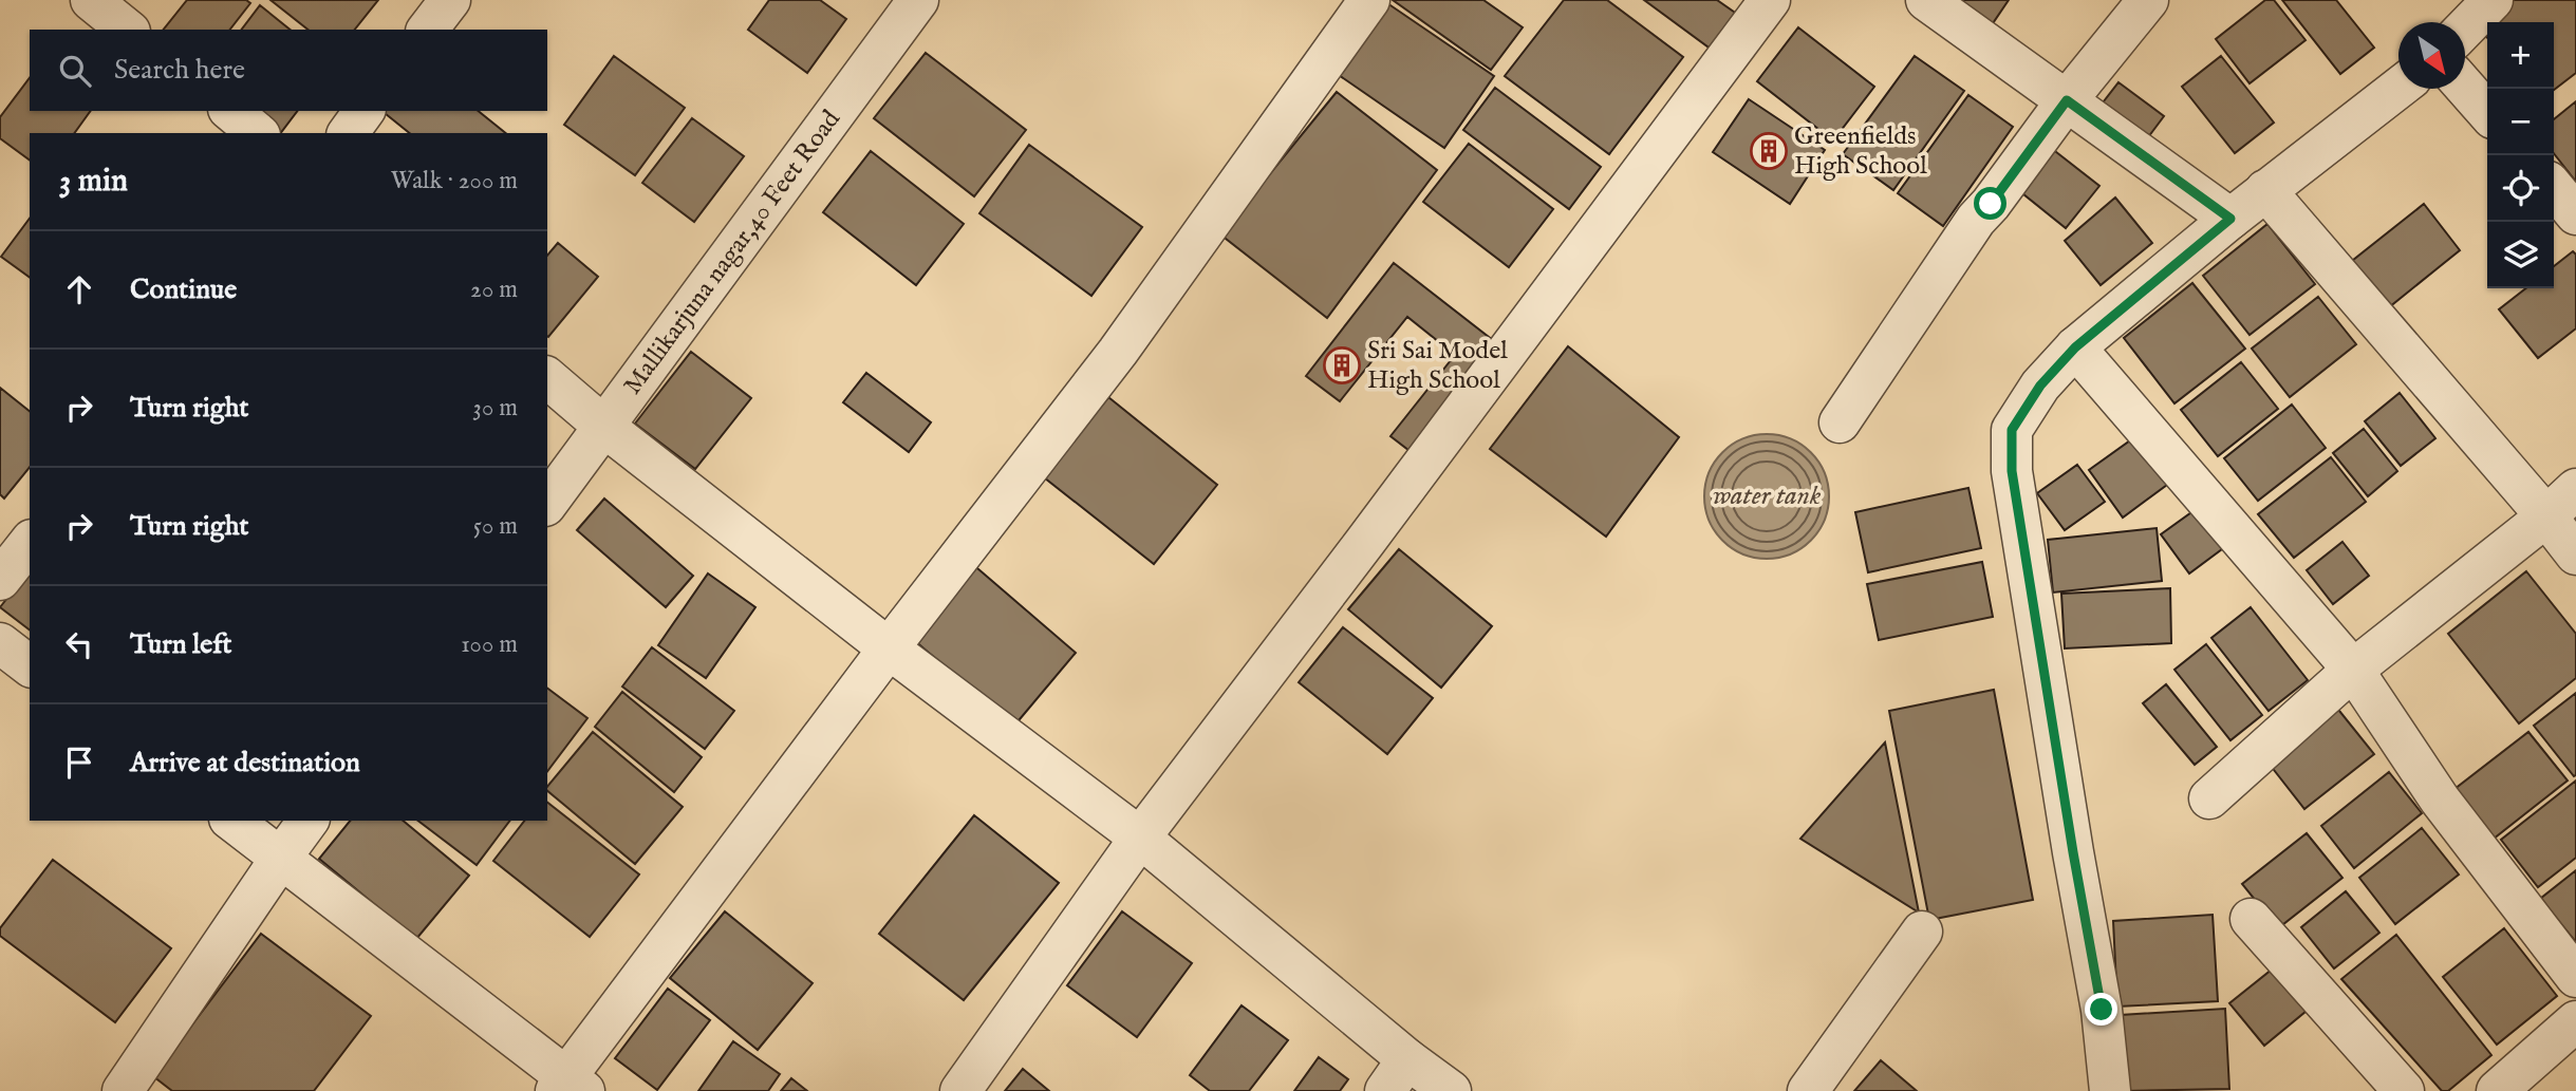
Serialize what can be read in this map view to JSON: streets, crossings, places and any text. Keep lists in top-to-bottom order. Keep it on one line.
{"streets":{"street":["Mallikarjuna nagar,40 Feet Road"]},"water":["water tank"],"places":{"building":["Greenfields High School","Sri Sai Model High School"]},"north":"bottom right","page":{"map_buttons":["+","−"],"search":"Search here","heading":["3 min","Walk · 200 m"],"list":[["Continue","20 m"],["Turn right","30 m"],["Turn right","50 m"],["Turn left","100 m"],"Arrive at destination"]}}
